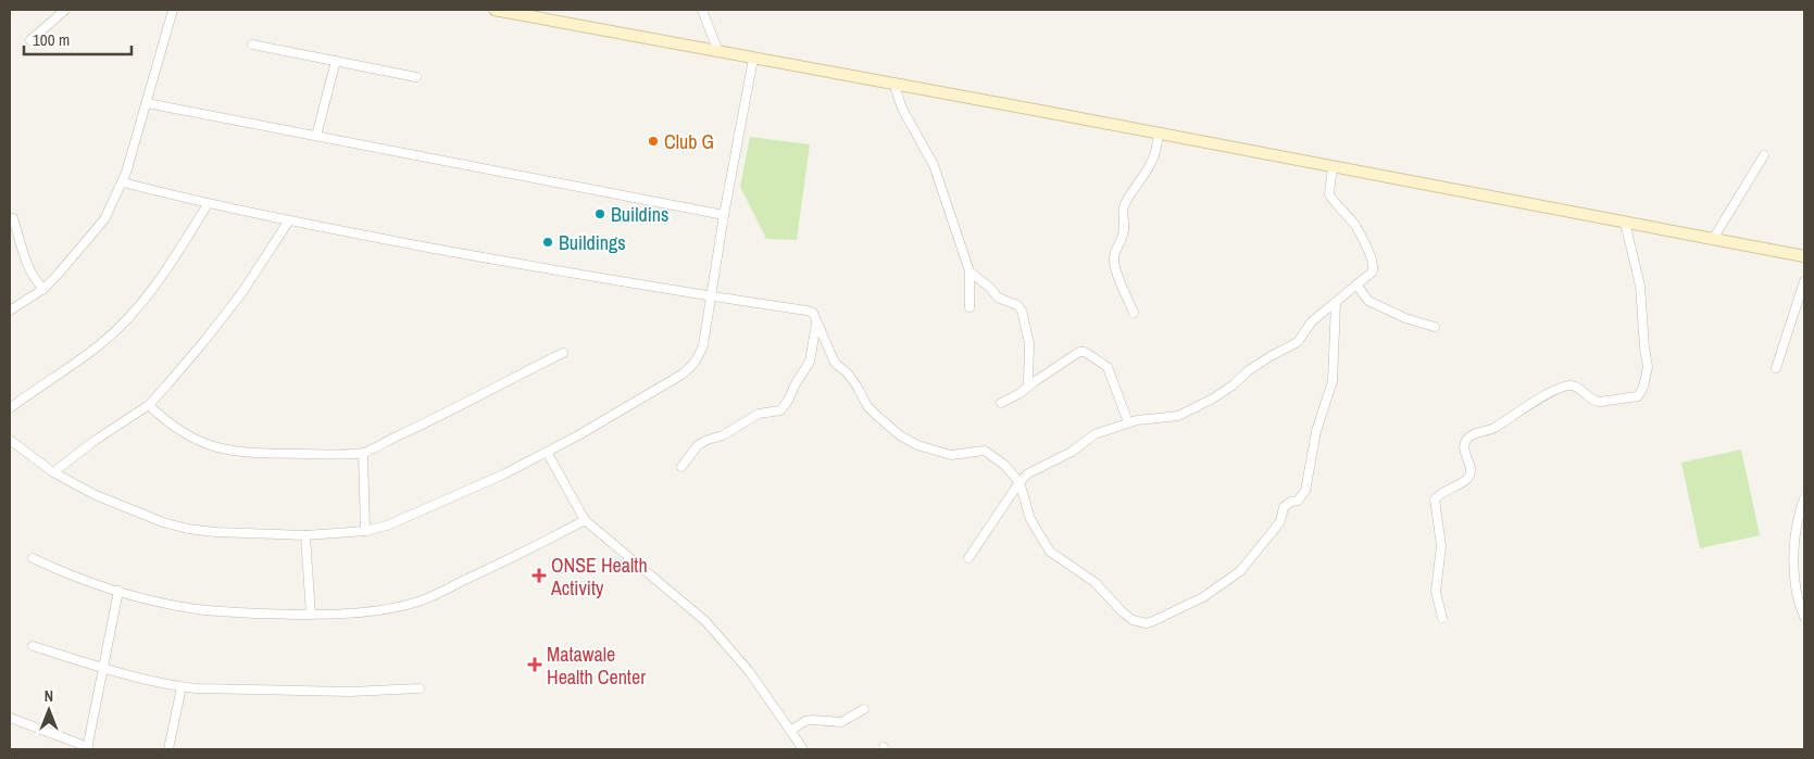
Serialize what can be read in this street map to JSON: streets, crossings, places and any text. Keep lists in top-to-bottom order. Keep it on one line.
{"places":{"other":["Club G","Buildins","Buildings"],"health":["ONSE Health Activity","Matawale Health Center"]},"scale_bar":"100 m","north":"top"}
